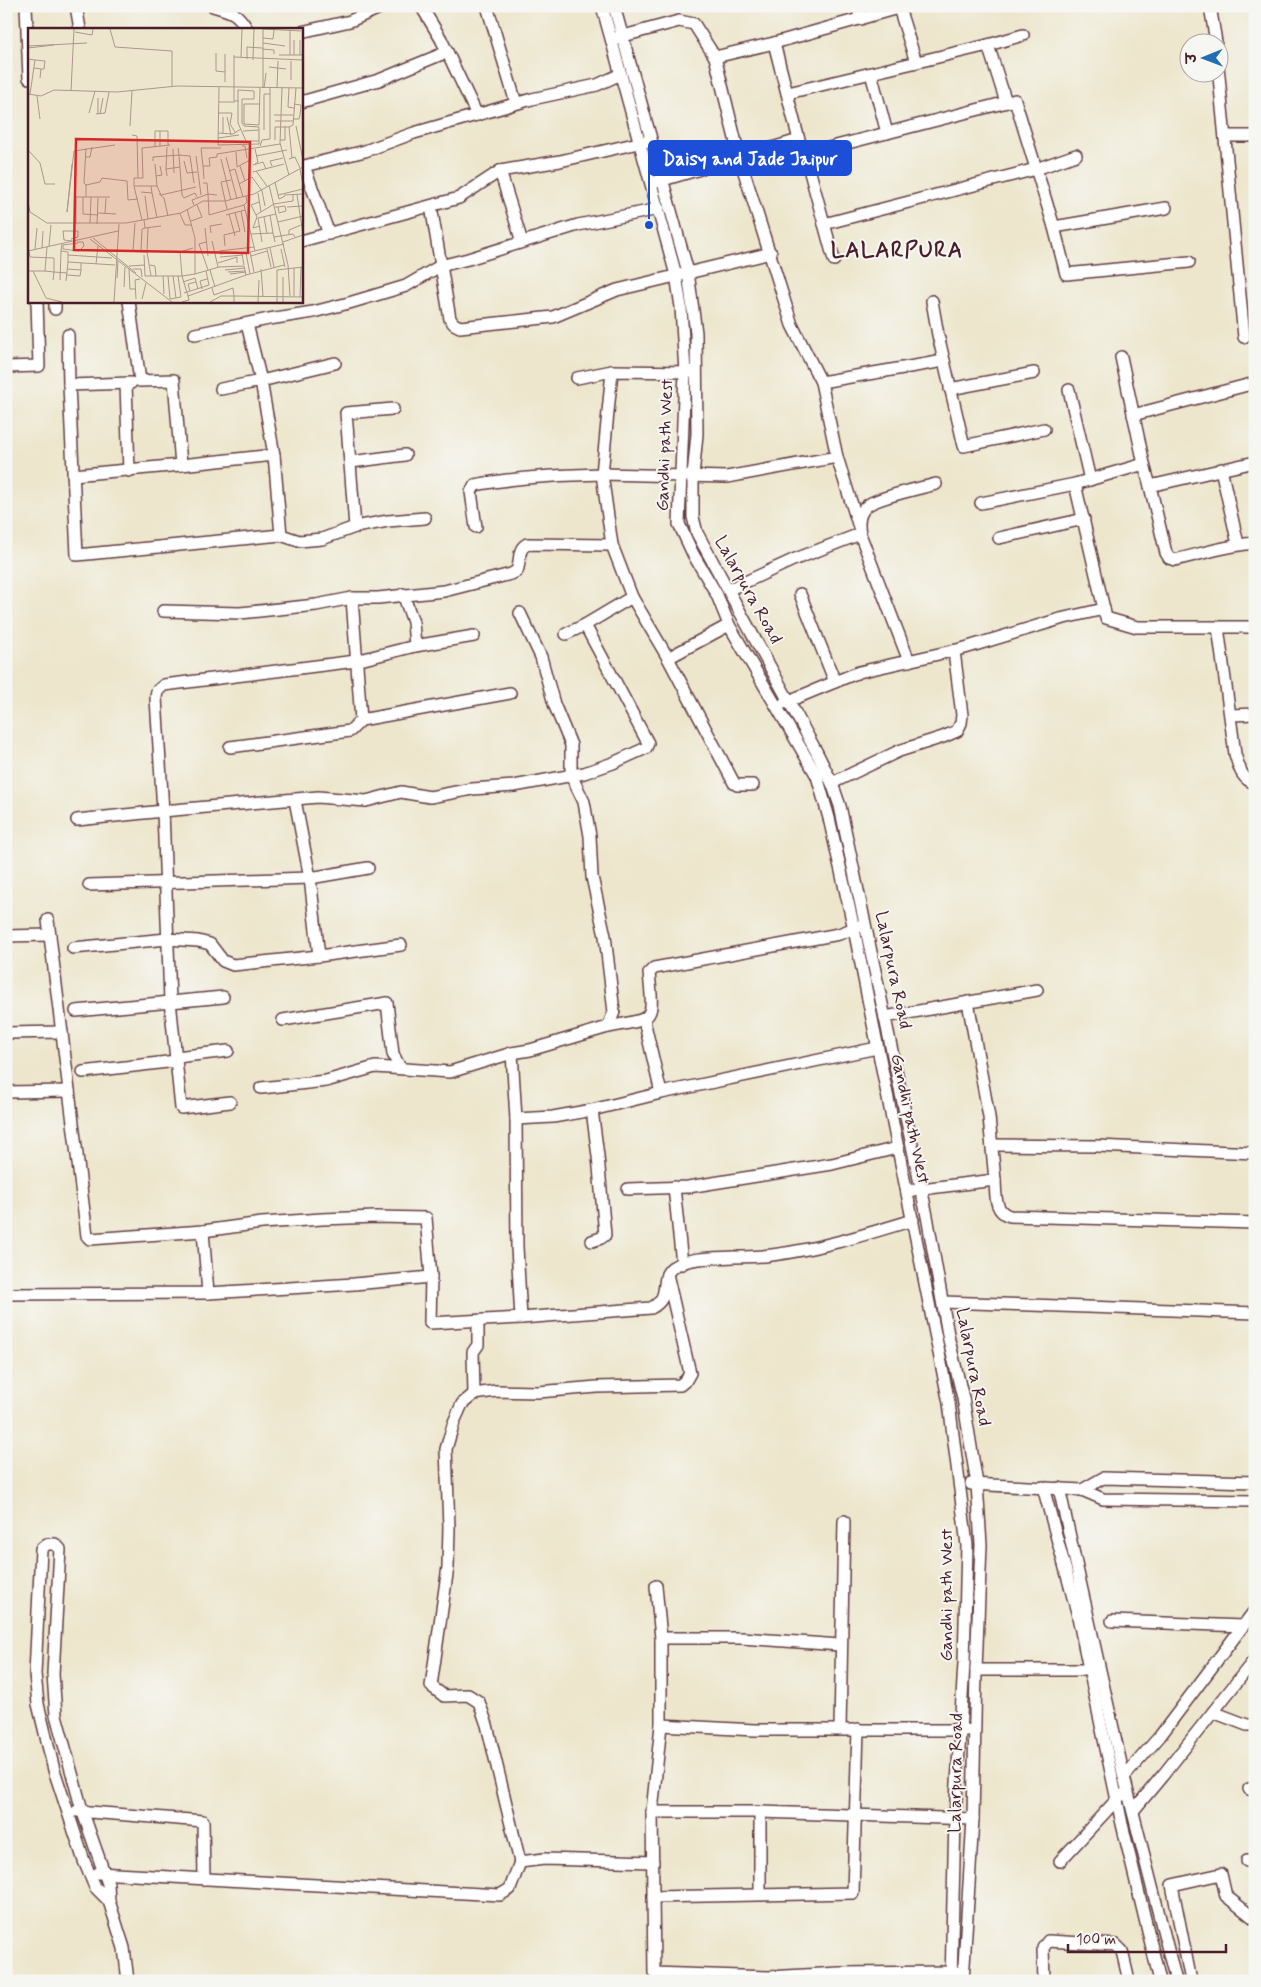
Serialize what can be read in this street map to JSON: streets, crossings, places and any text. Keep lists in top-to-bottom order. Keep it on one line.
{"streets":{"street":["Gandhi path West","Lalarpura Road"]},"crossings":[["Gandhi path West","Lalarpura Road"]],"districts":["LALARPURA"],"places":["Daisy and Jade Jaipur"],"scale_bar":"100 m","north":"left"}
